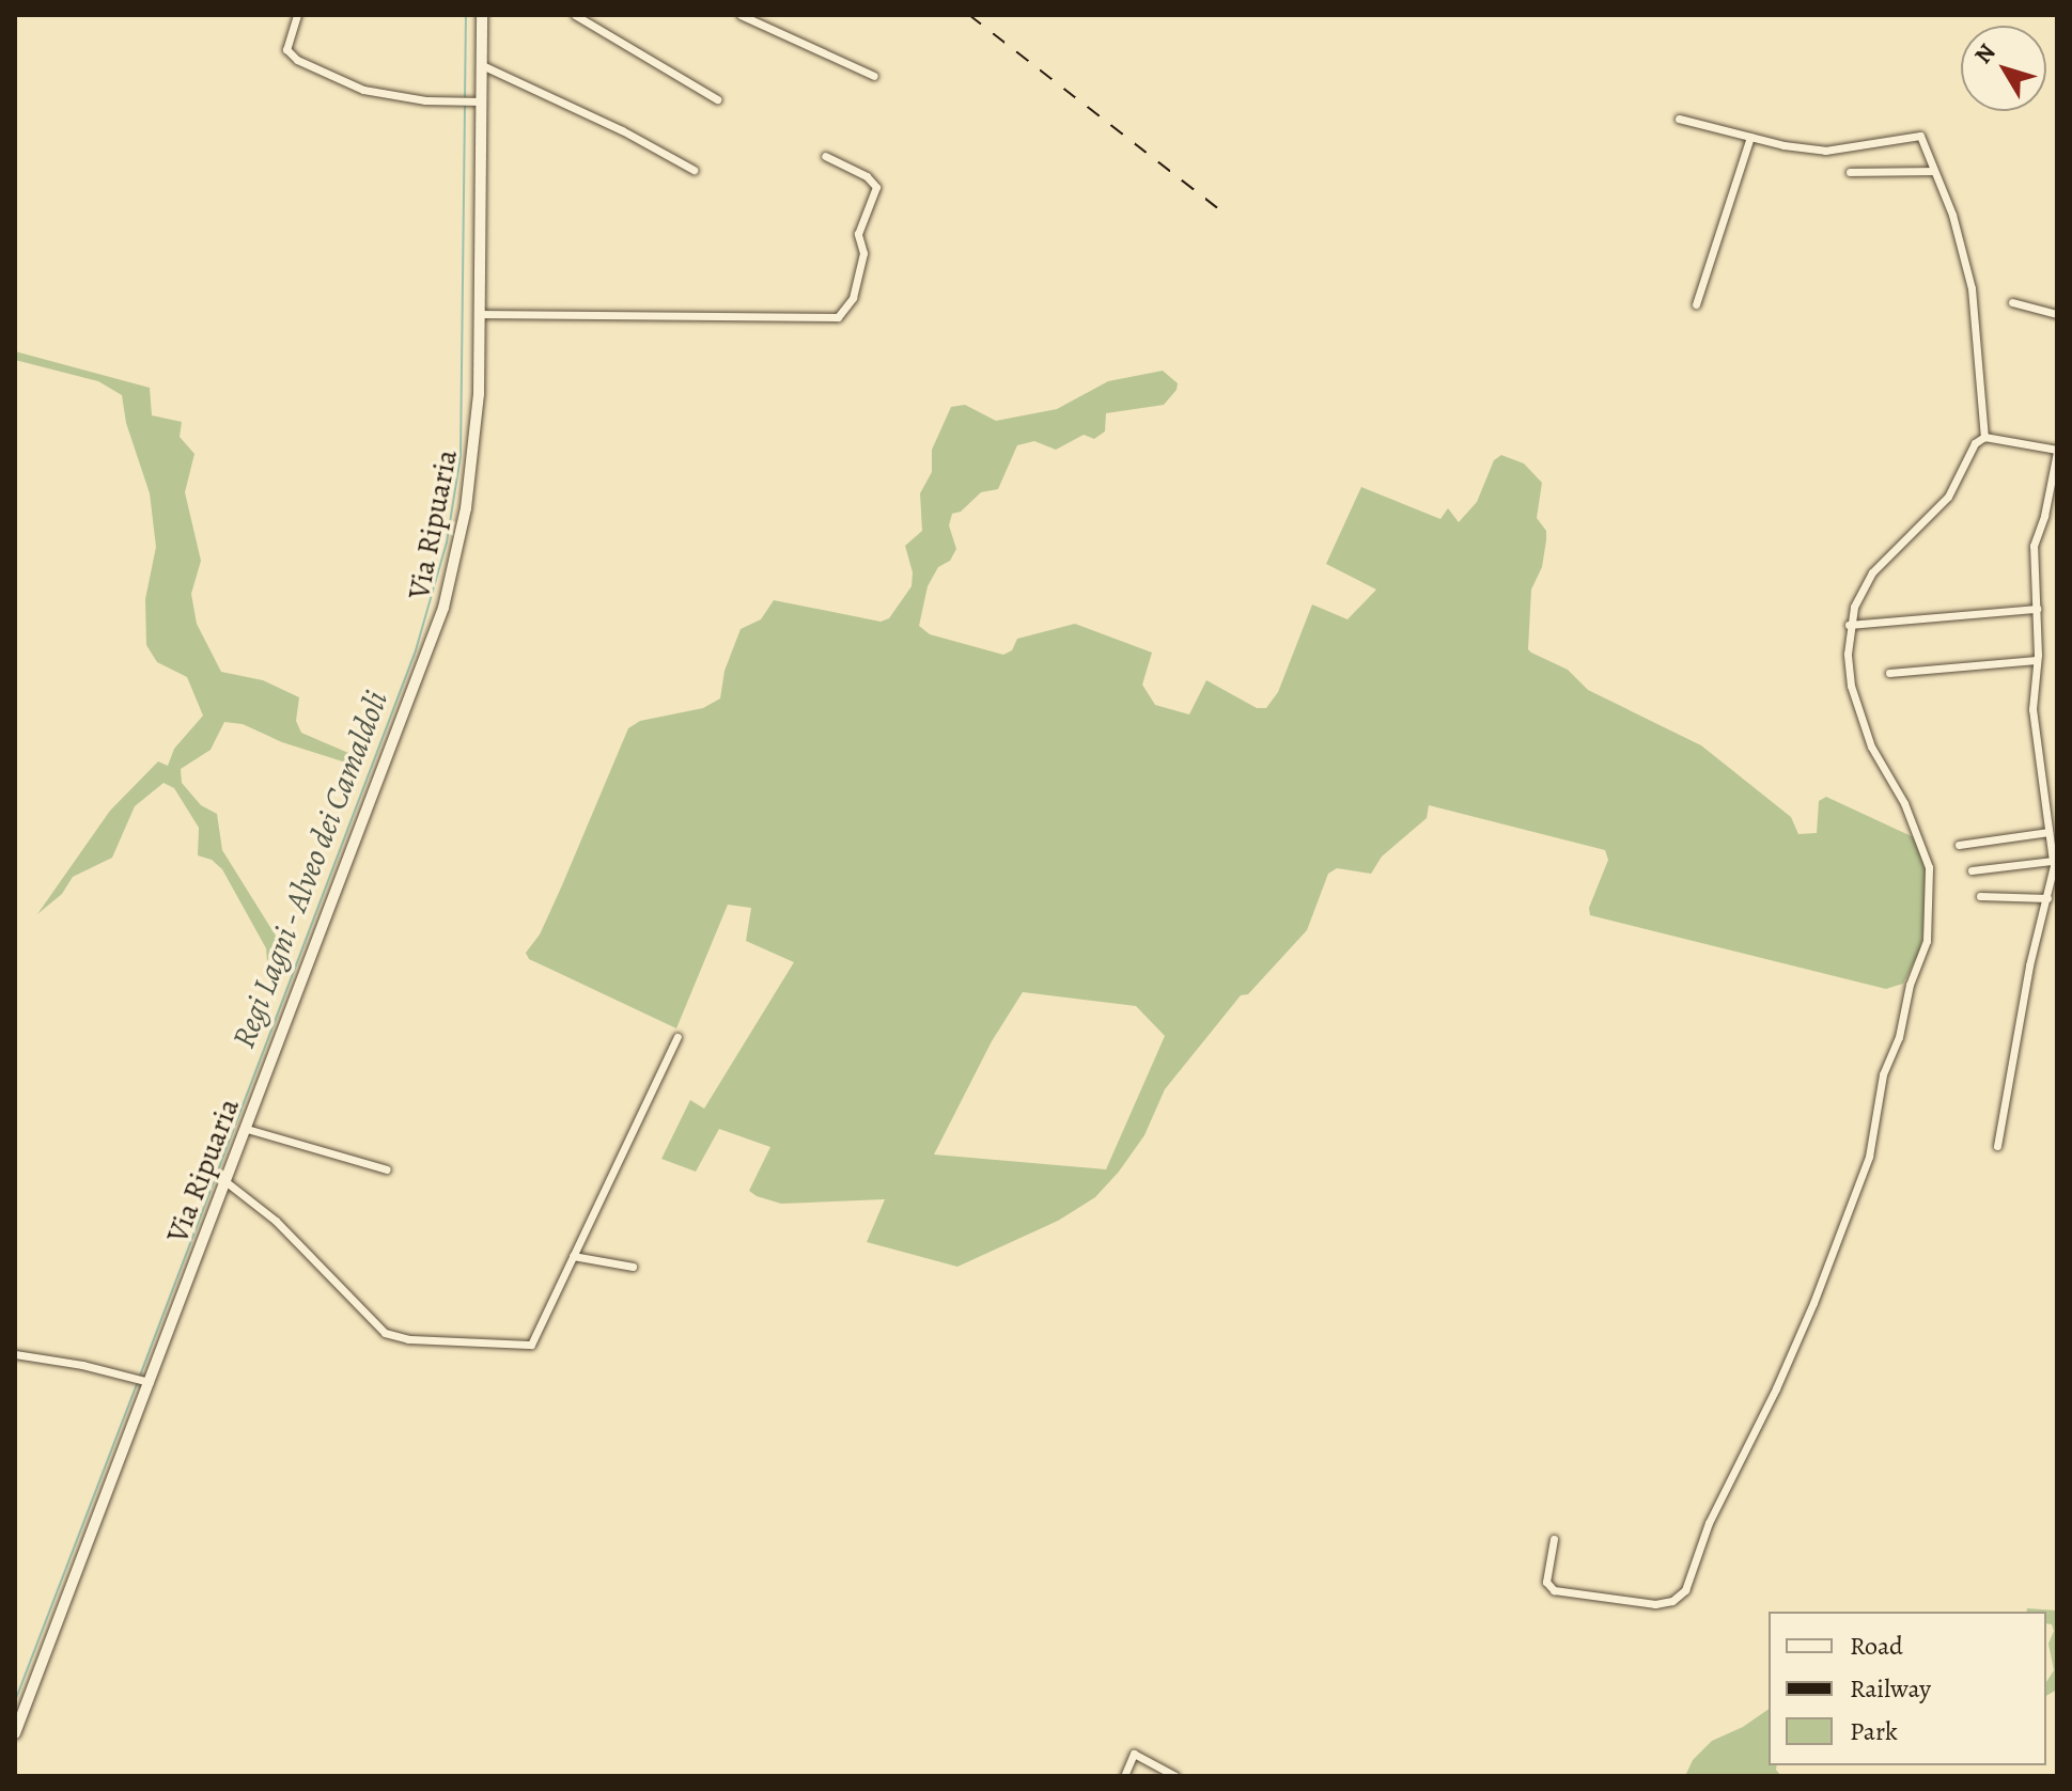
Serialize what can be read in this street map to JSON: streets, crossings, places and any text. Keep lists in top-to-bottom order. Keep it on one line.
{"streets":{"street":["Via Ripuaria"]},"water":["Regi Lagni - Alveo dei Camaldoli"],"legend":["Road","Railway","Park"],"north":"top left"}
